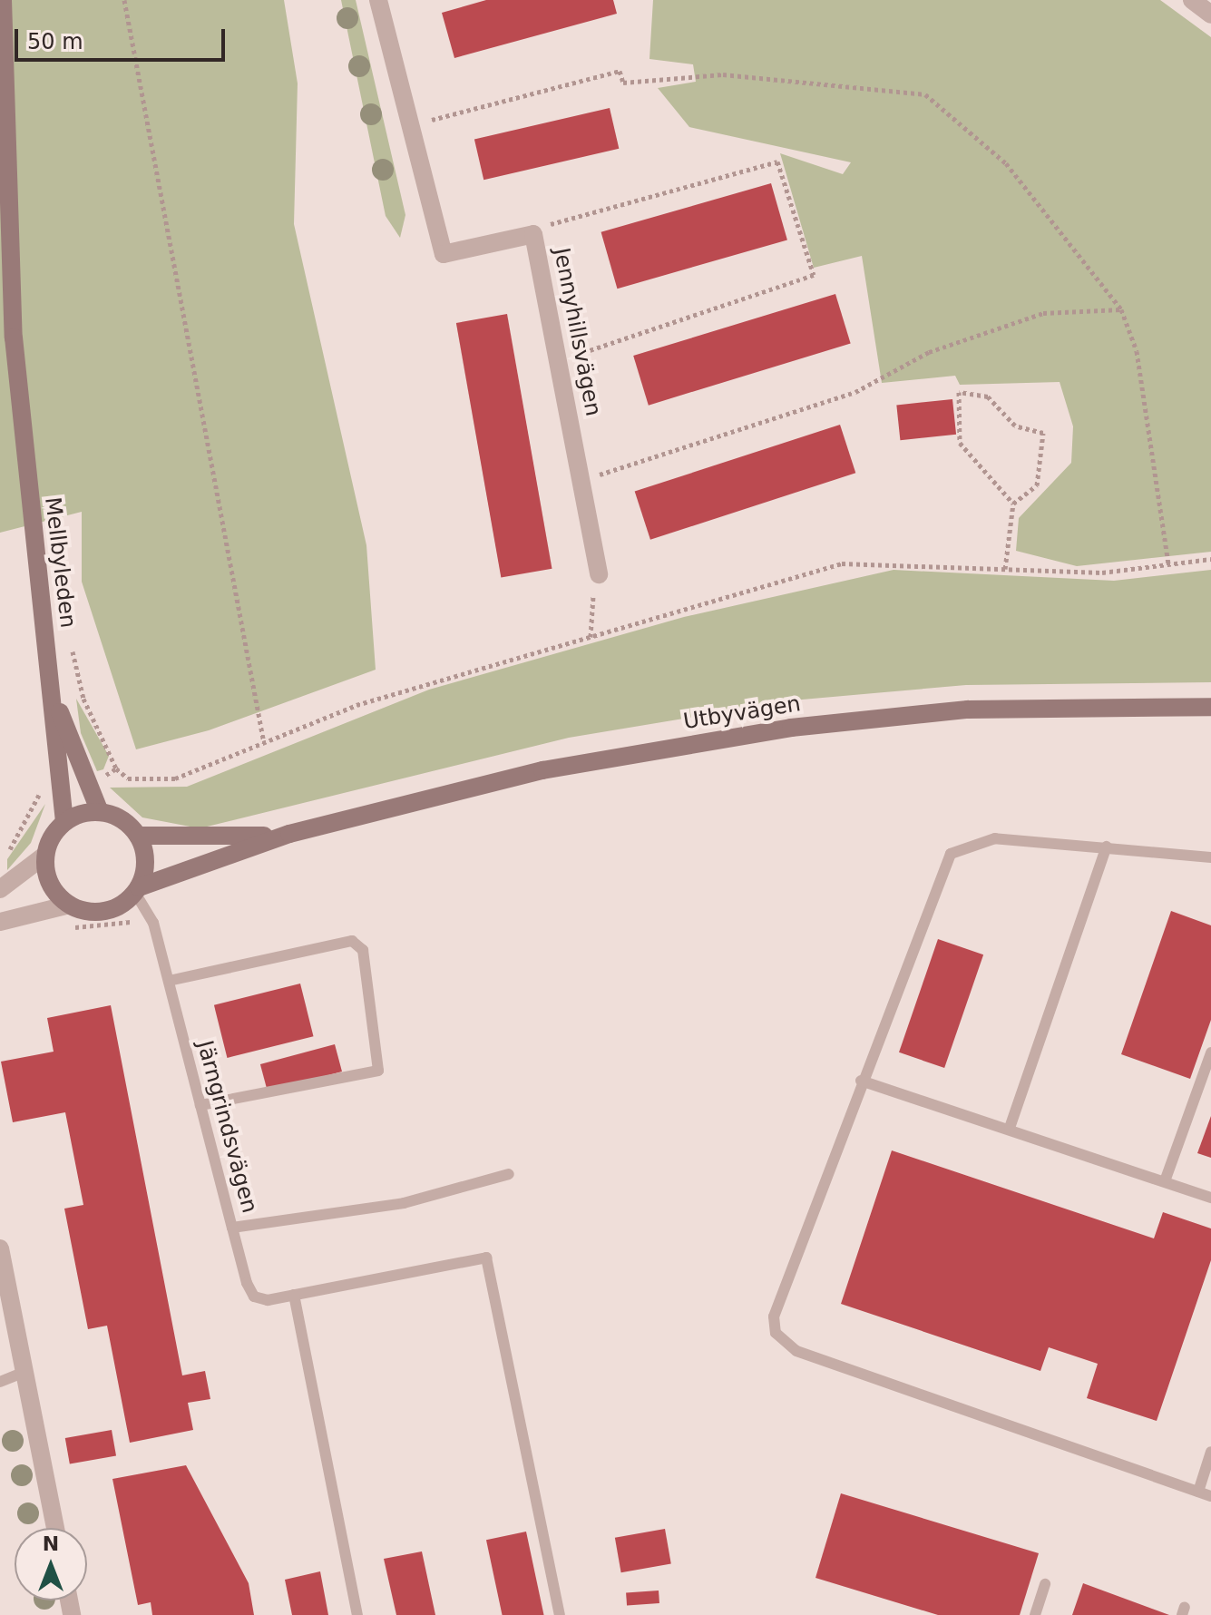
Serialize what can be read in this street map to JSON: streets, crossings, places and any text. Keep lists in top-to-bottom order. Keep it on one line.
{"streets":{"main road":["Mellbyleden","Utbyvägen"],"street":["Jennyhillsvägen"],"lane":["Järngrindsvägen"]},"crossings":[["Mellbyleden","Utbyvägen"],["Mellbyleden","Järngrindsvägen"],["Utbyvägen","Järngrindsvägen"]],"scale_bar":"50 m","north":"top"}
